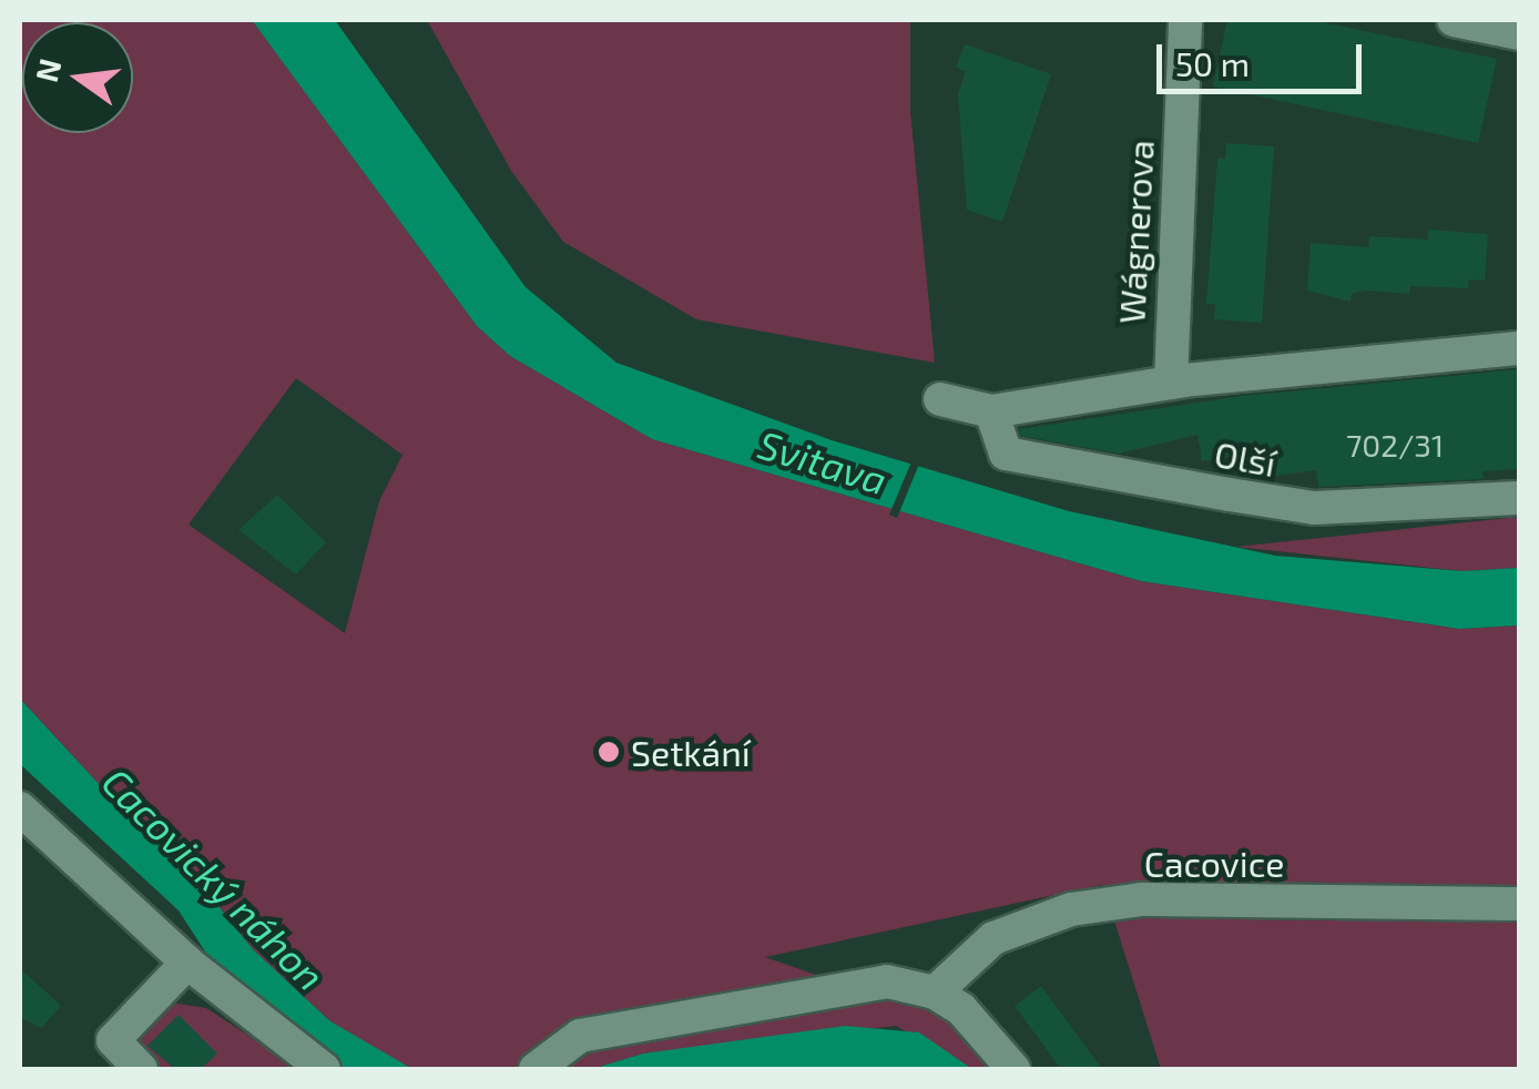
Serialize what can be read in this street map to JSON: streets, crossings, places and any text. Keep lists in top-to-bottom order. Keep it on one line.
{"streets":{"street":["Wágnerova","Olší","Cacovice"]},"crossings":[["Wágnerova","Olší"]],"water":["Svitava","Cacovický náhon"],"places":["Setkání"],"house_numbers":["702/31"],"scale_bar":"50 m","north":"left"}
